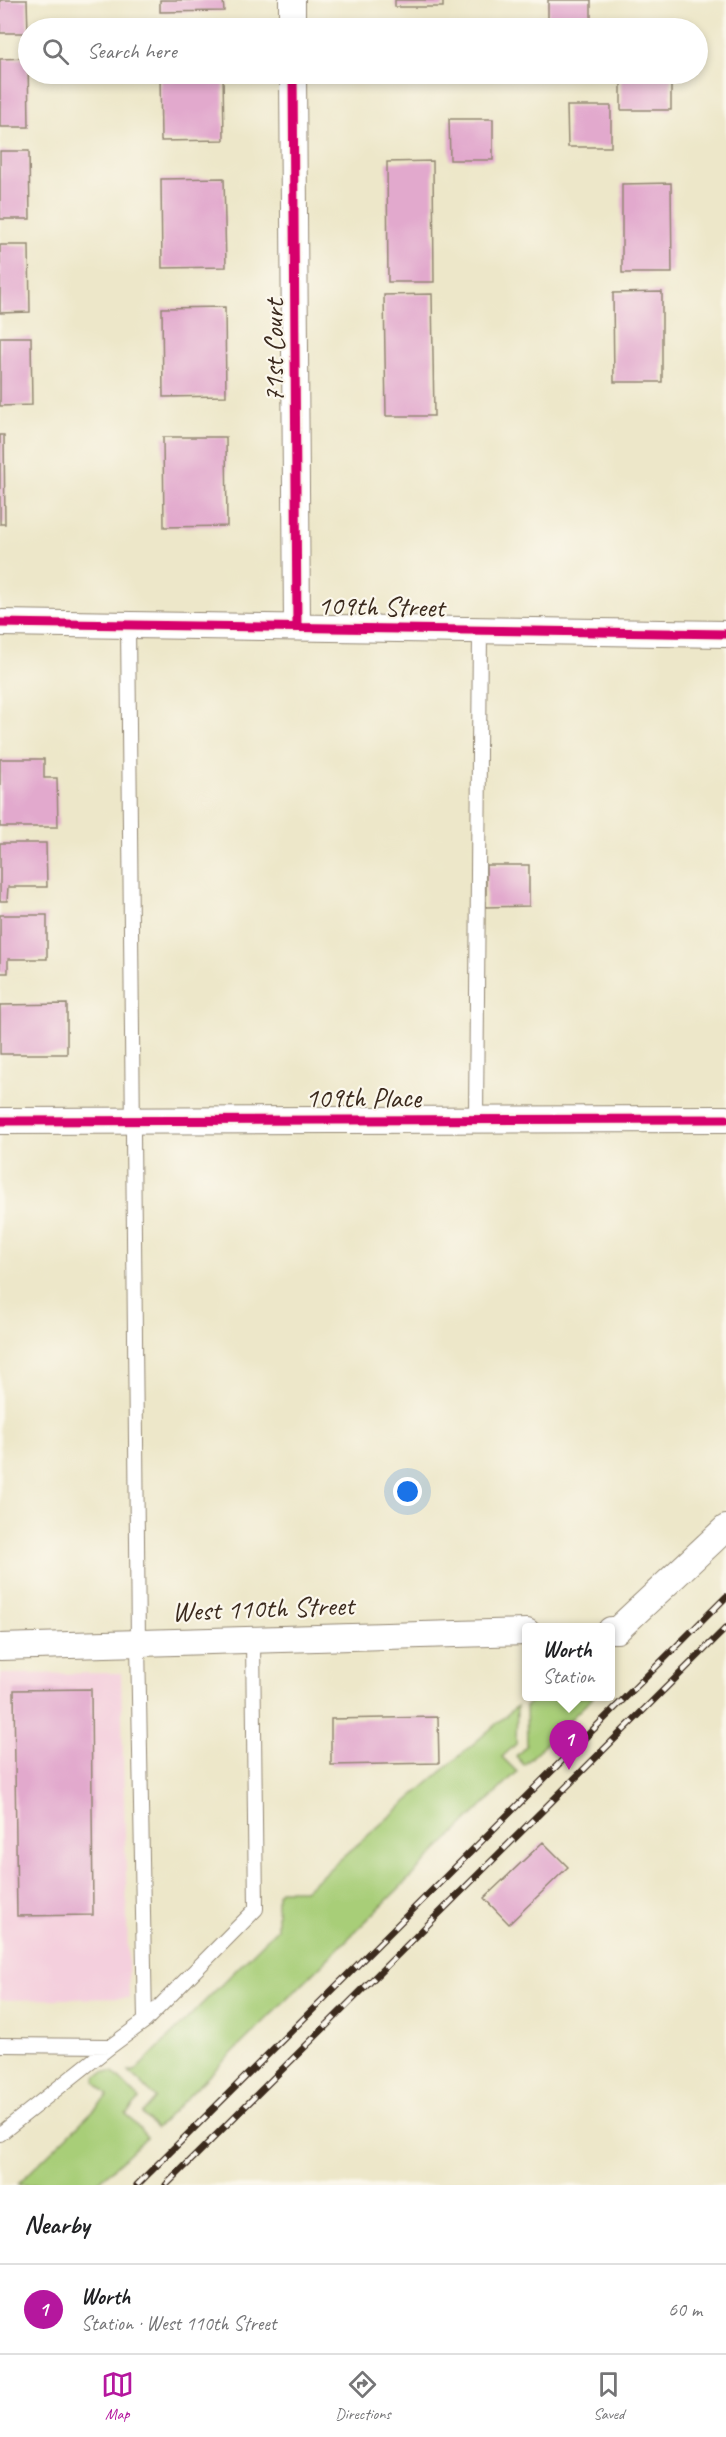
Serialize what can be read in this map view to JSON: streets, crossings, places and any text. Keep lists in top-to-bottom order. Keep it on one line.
{"streets":{"street":["71st Court","109th Street","109th Place","West 110th Street"]},"crossings":[["71st Court","109th Street"]],"page":{"search":"Search here","popup":["Worth","Station"],"pins":"1","heading":"Nearby","list":[{"mark":"1","name":"Worth","note":"Station · West 110th Street","value":"60 m"}],"nav":["Map","Directions","Saved"]}}
